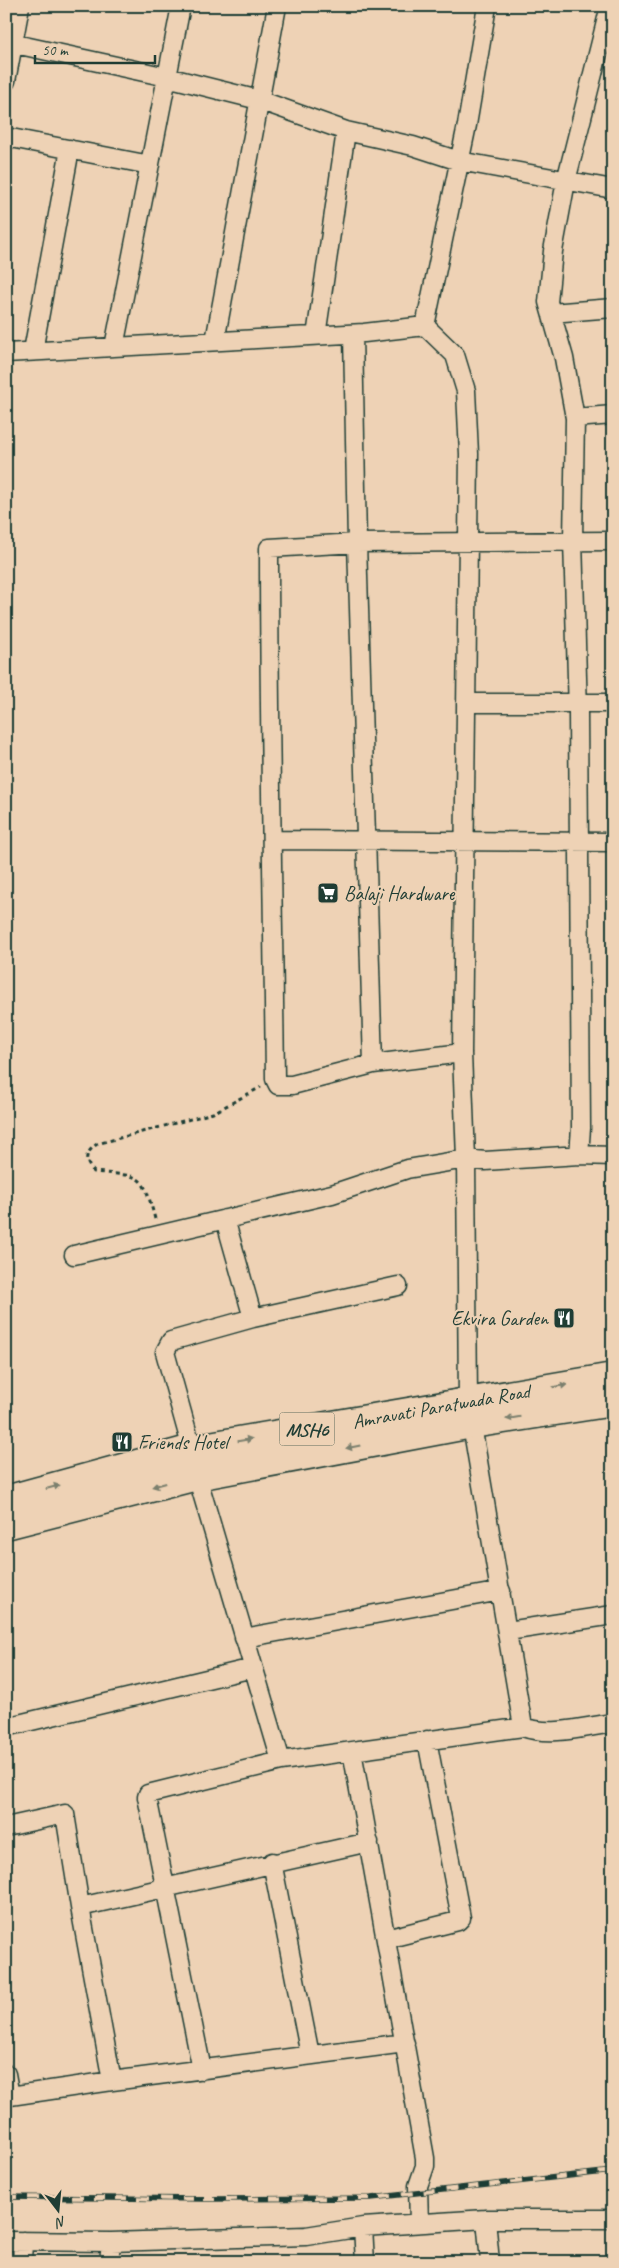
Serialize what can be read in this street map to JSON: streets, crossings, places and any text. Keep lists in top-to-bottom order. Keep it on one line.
{"streets":{"main road":["Amravati Paratwada Road","MSH6"]},"places":{"supermarket":["Balaji Hardware"],"restaurant":["Ekvira Garden","Friends Hotel"]},"scale_bar":"50 m","north":"bottom"}
